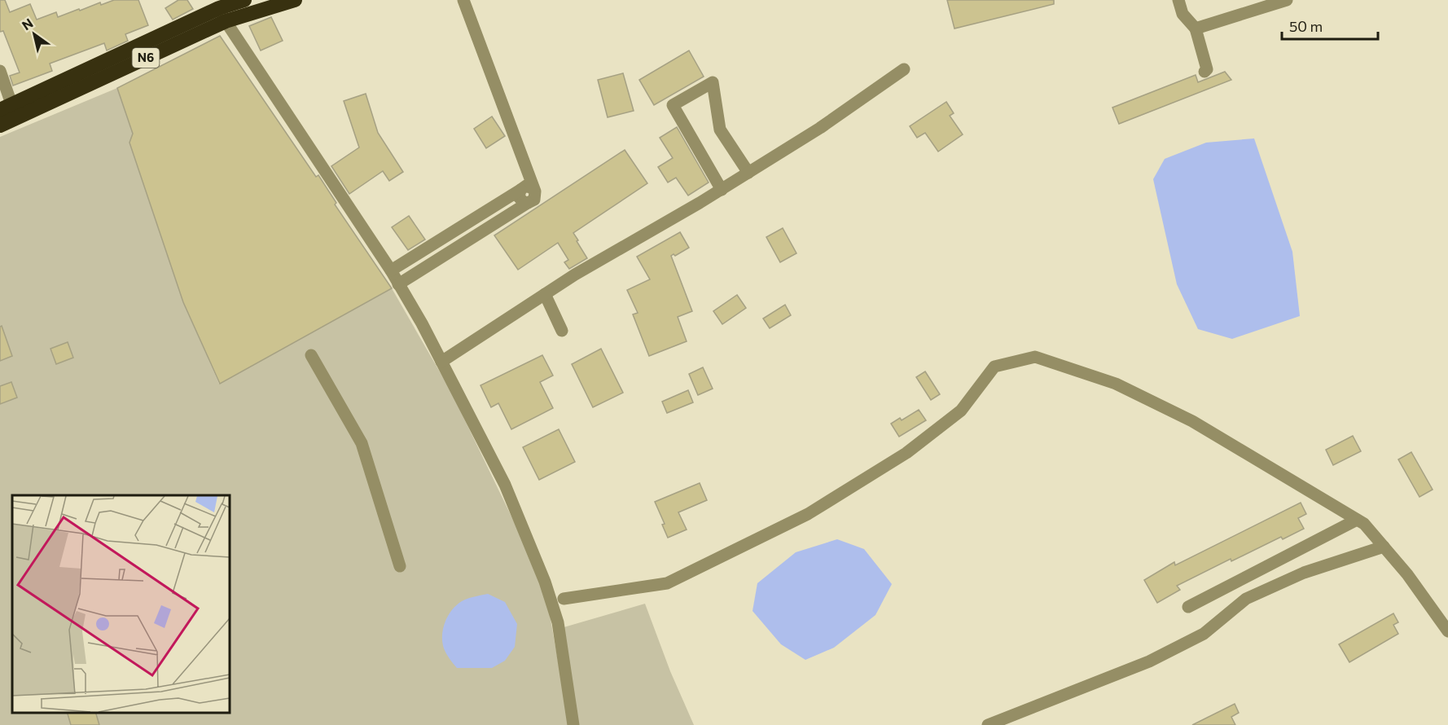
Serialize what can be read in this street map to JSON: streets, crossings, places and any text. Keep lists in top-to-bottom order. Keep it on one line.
{"streets":{"highway":["N6"]},"scale_bar":"50 m","north":"top left"}
